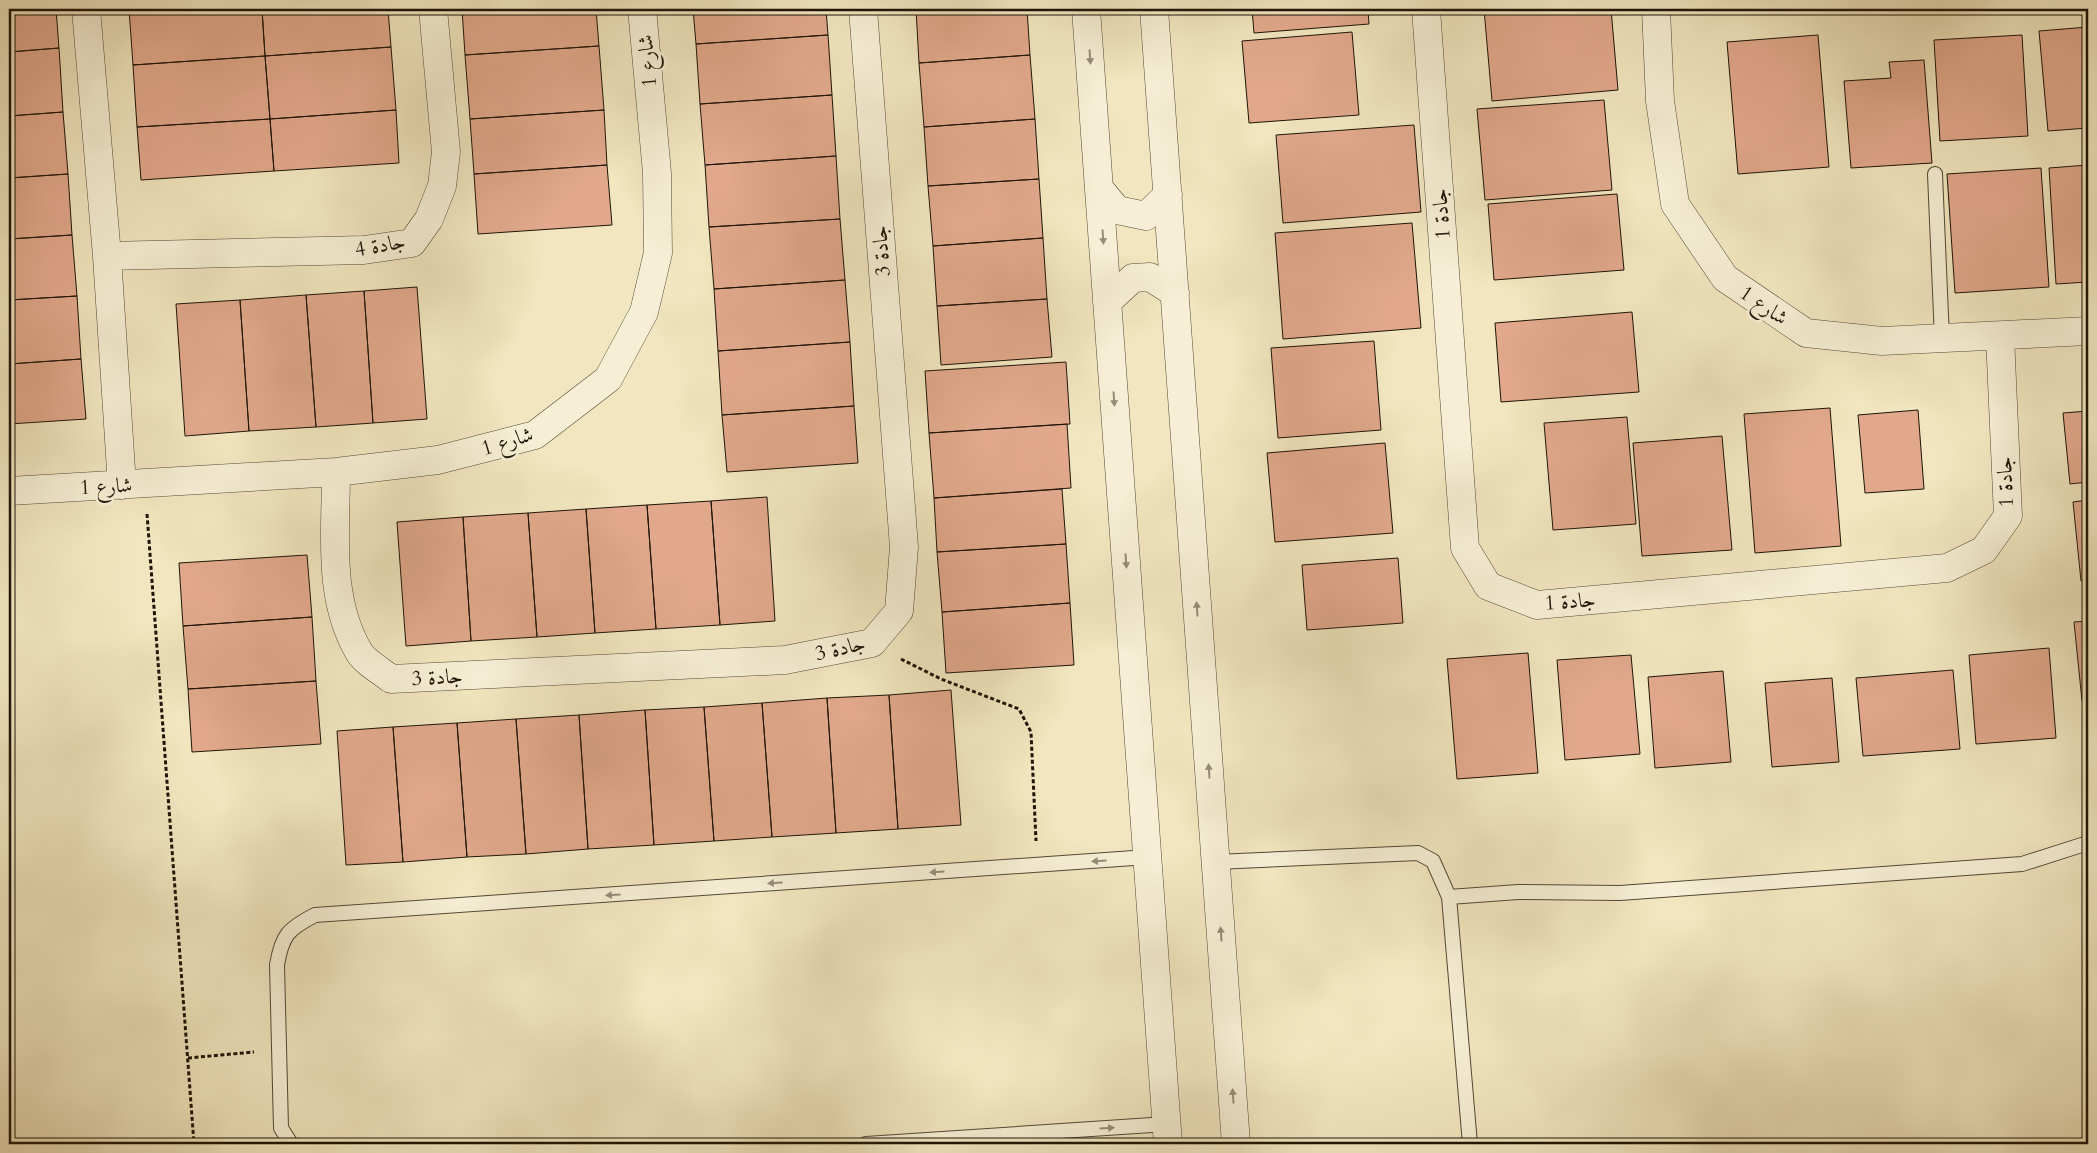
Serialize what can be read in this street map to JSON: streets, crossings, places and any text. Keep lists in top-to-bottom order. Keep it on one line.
{"streets":{"street":["شارع 1","جادة 1","جادة 4","جادة 3"]},"crossings":[["شارع 1","جادة 1"],["شارع 1","جادة 3"]]}
